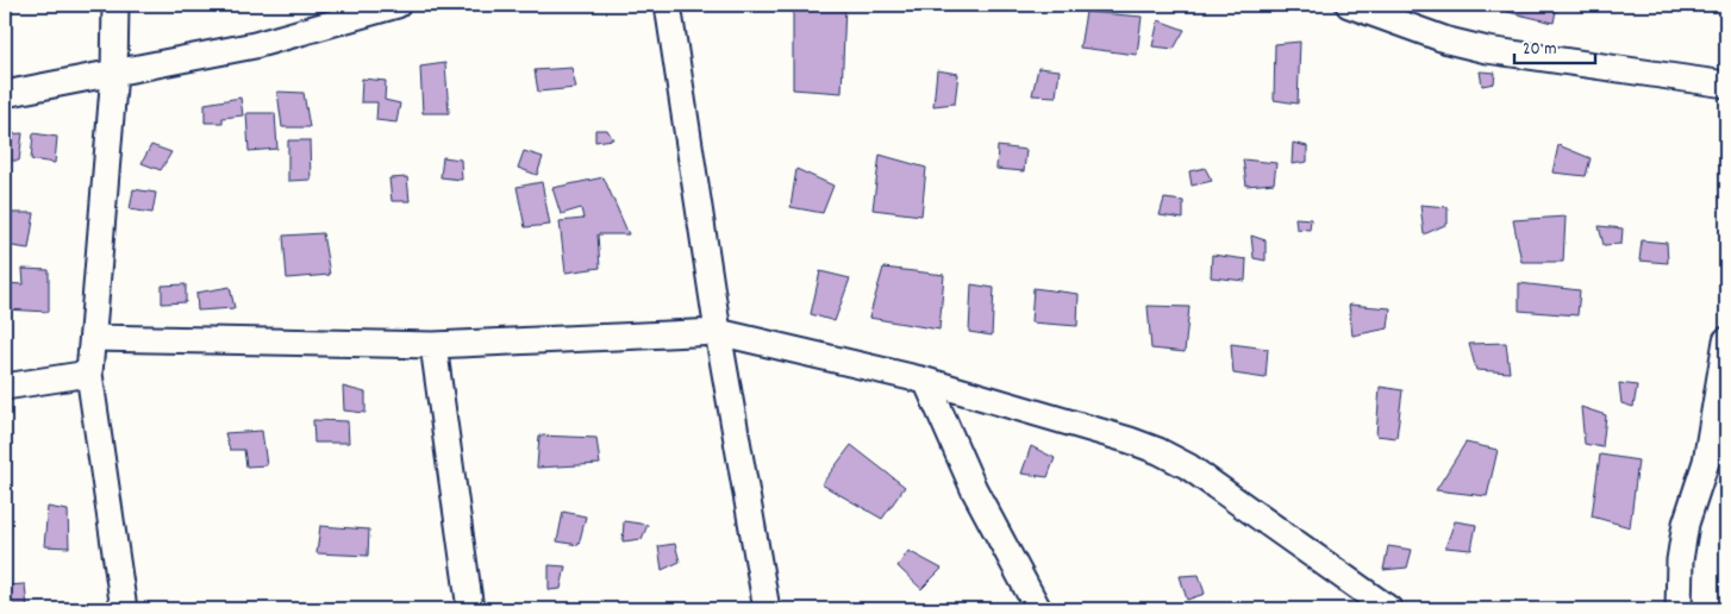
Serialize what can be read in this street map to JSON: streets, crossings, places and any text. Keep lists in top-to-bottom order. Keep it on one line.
{"scale_bar":"20 m"}
